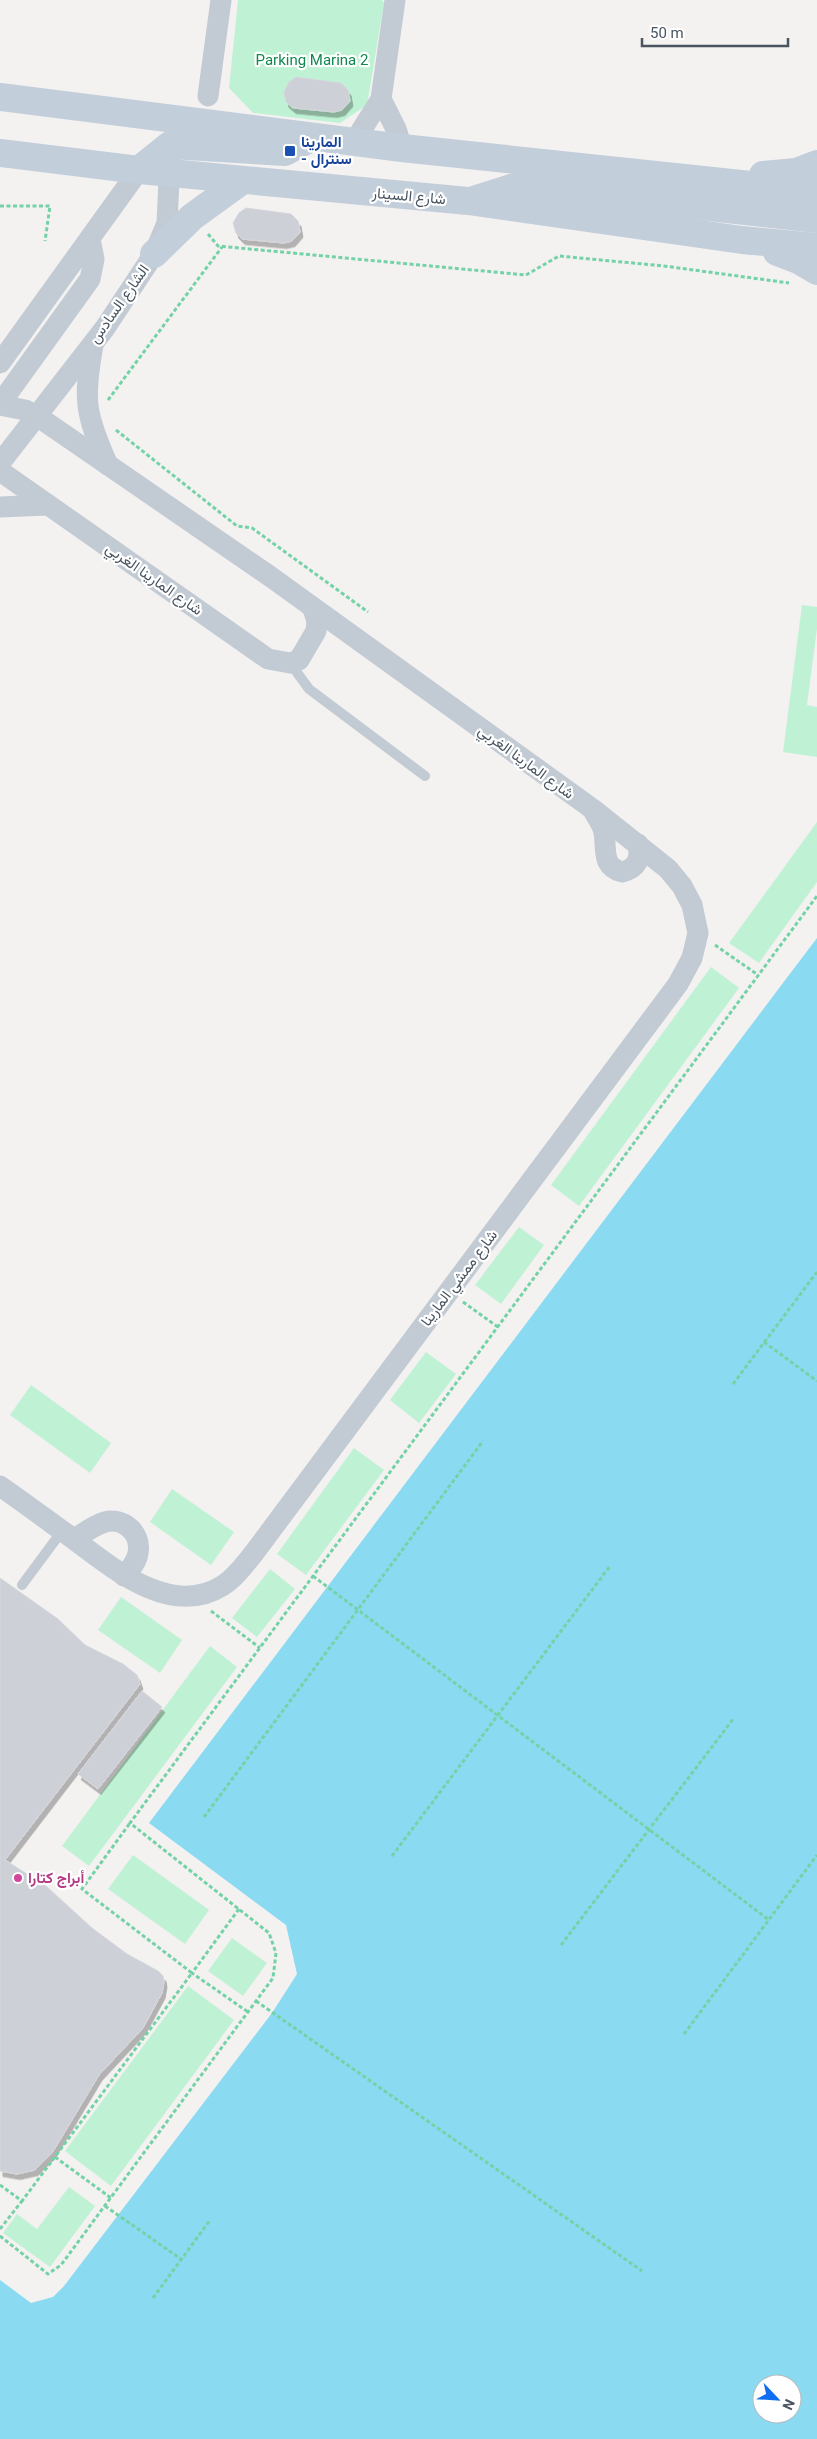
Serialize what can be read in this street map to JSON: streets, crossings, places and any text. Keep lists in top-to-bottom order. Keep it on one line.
{"streets":{"street":["شارع السينار","الشارع السادس","شارع المارينا الغربي","شارع ممشي المارينا"]},"crossings":[["شارع السينار","الشارع السادس"],["الشارع السادس","شارع المارينا الغربي"],["شارع المارينا الغربي","شارع ممشي المارينا"]],"parks":["Parking Marina 2"],"places":{"transit":["المارينا - سنترال"],"other":["أبراج كتارا"]},"scale_bar":"50 m","north":"bottom right"}
